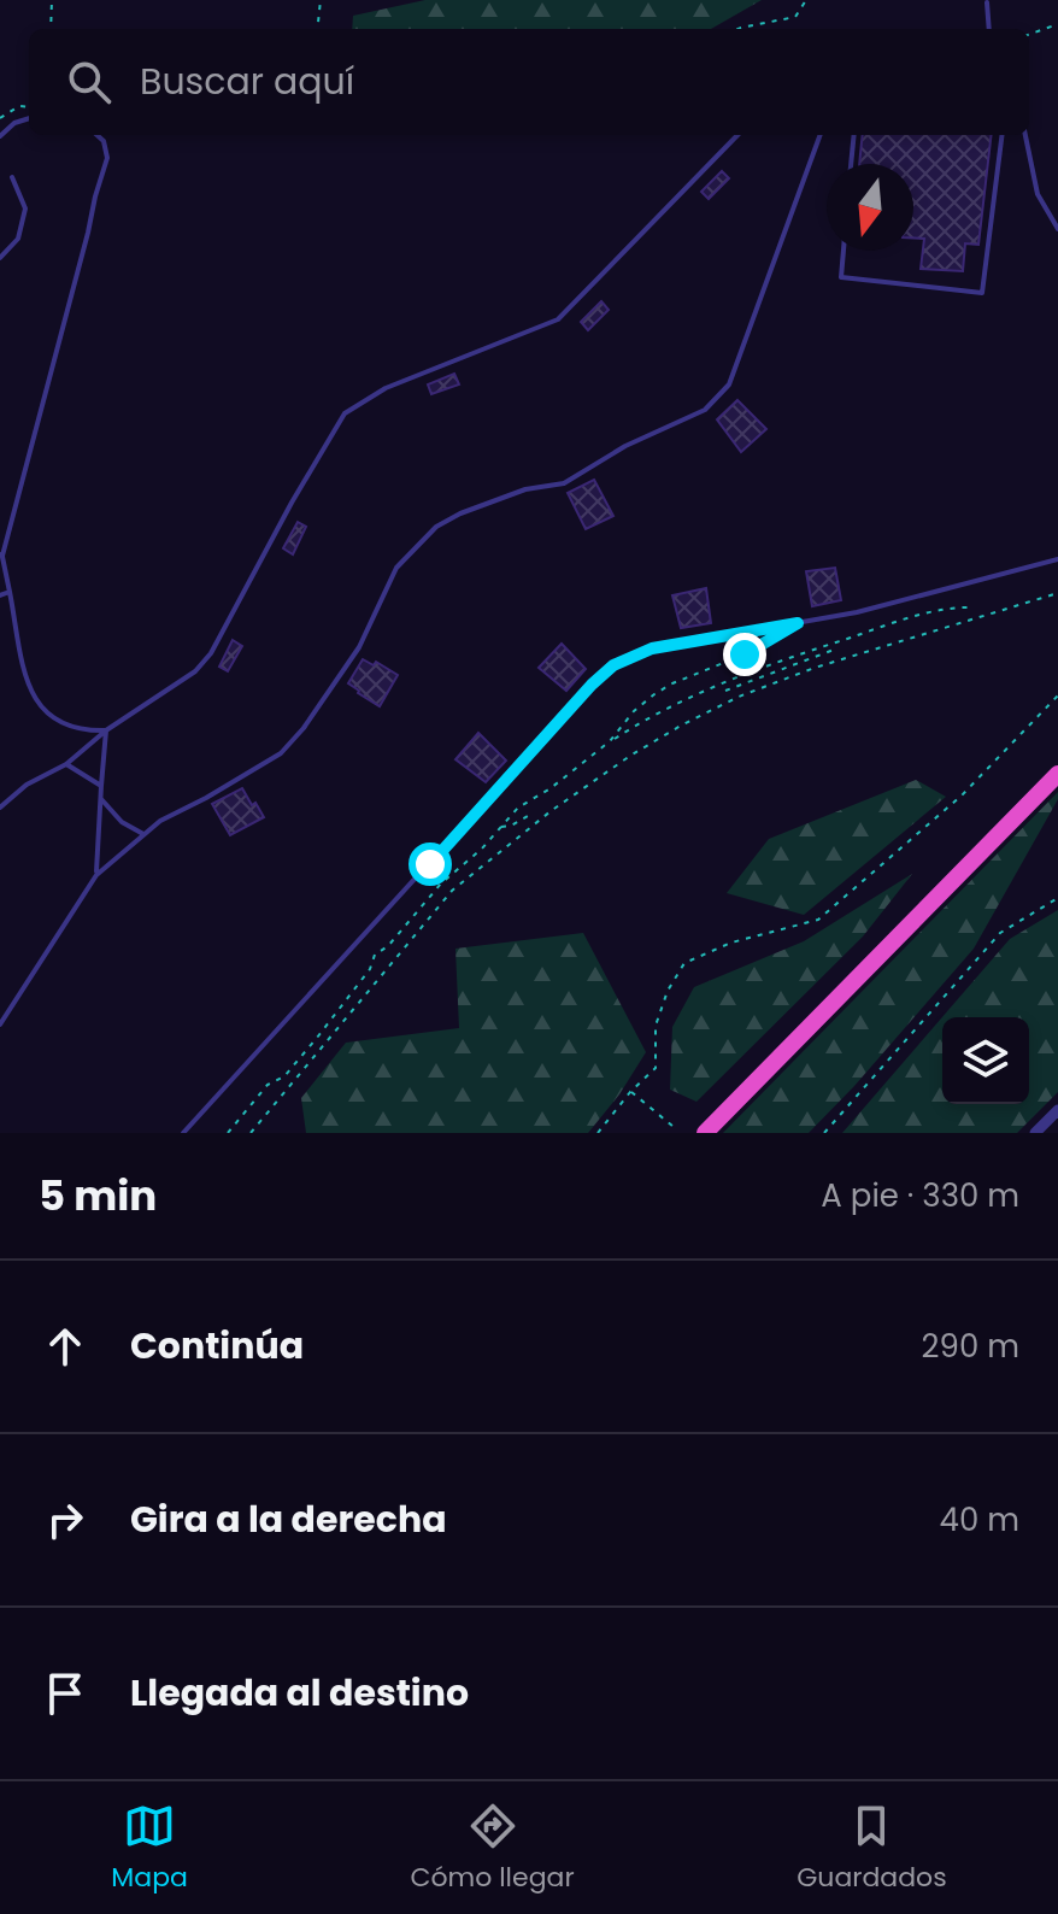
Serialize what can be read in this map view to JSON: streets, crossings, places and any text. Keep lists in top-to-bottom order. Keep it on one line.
{"north":"bottom","page":{"search":"Buscar aquí","heading":["5 min","A pie · 330 m"],"list":[["Continúa","290 m"],["Gira a la derecha","40 m"],"Llegada al destino"],"nav":["Mapa","Cómo llegar","Guardados"]}}
